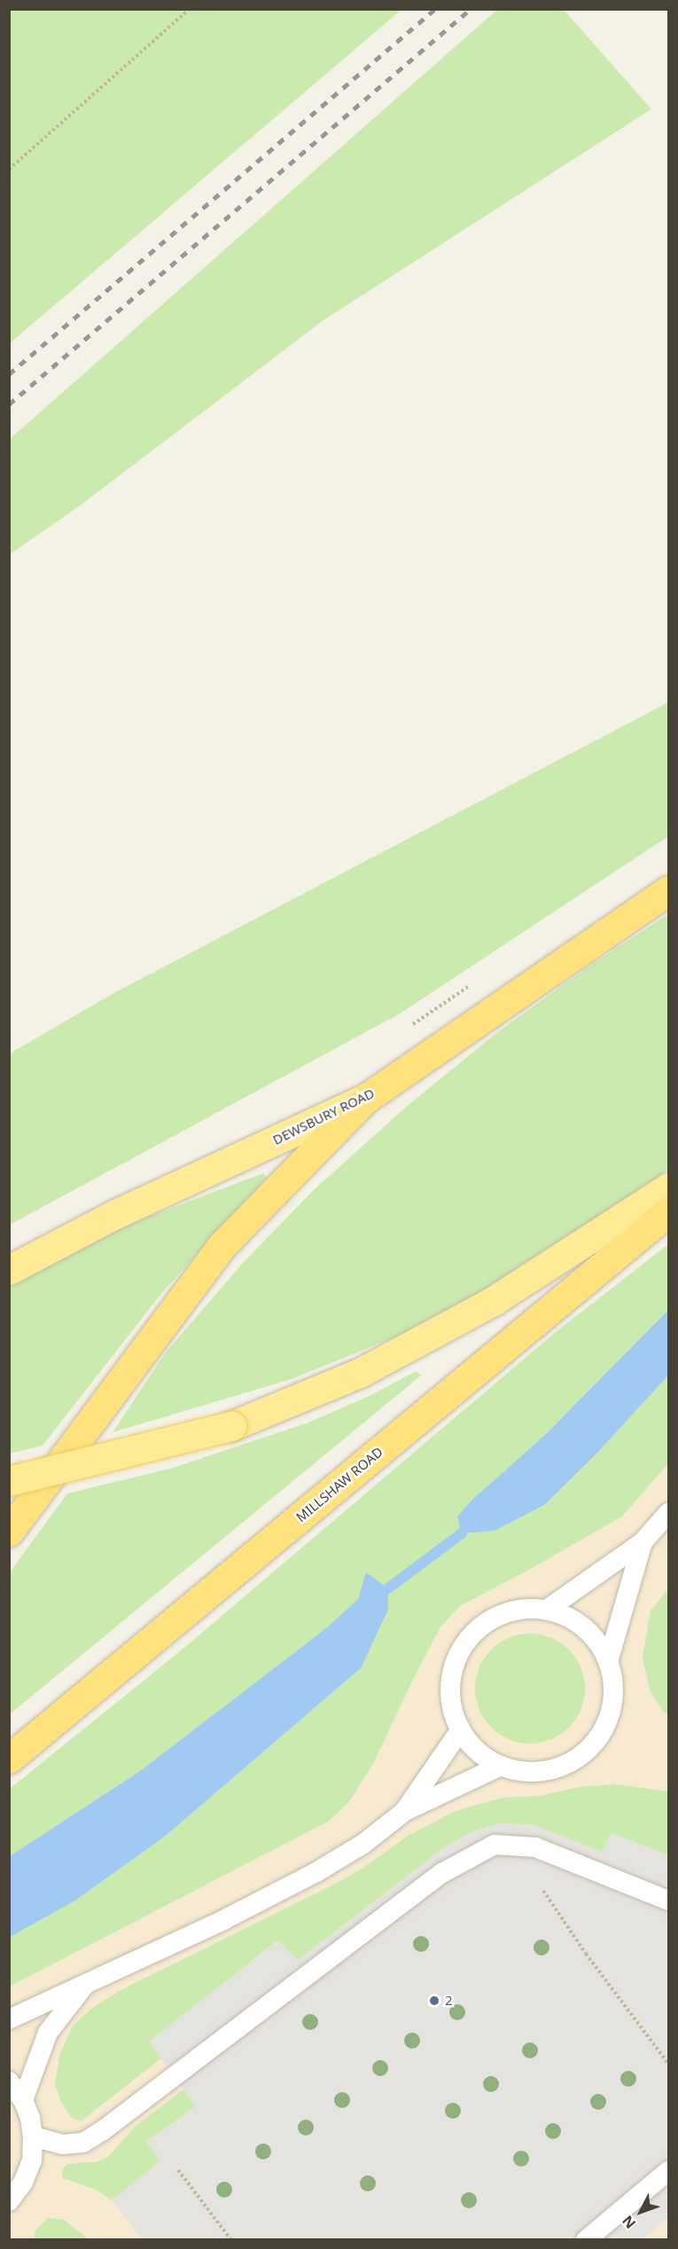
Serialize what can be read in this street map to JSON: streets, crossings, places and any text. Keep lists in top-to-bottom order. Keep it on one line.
{"streets":{"highway":["DEWSBURY ROAD","MILLSHAW ROAD"]},"places":["2"],"north":"bottom left"}
